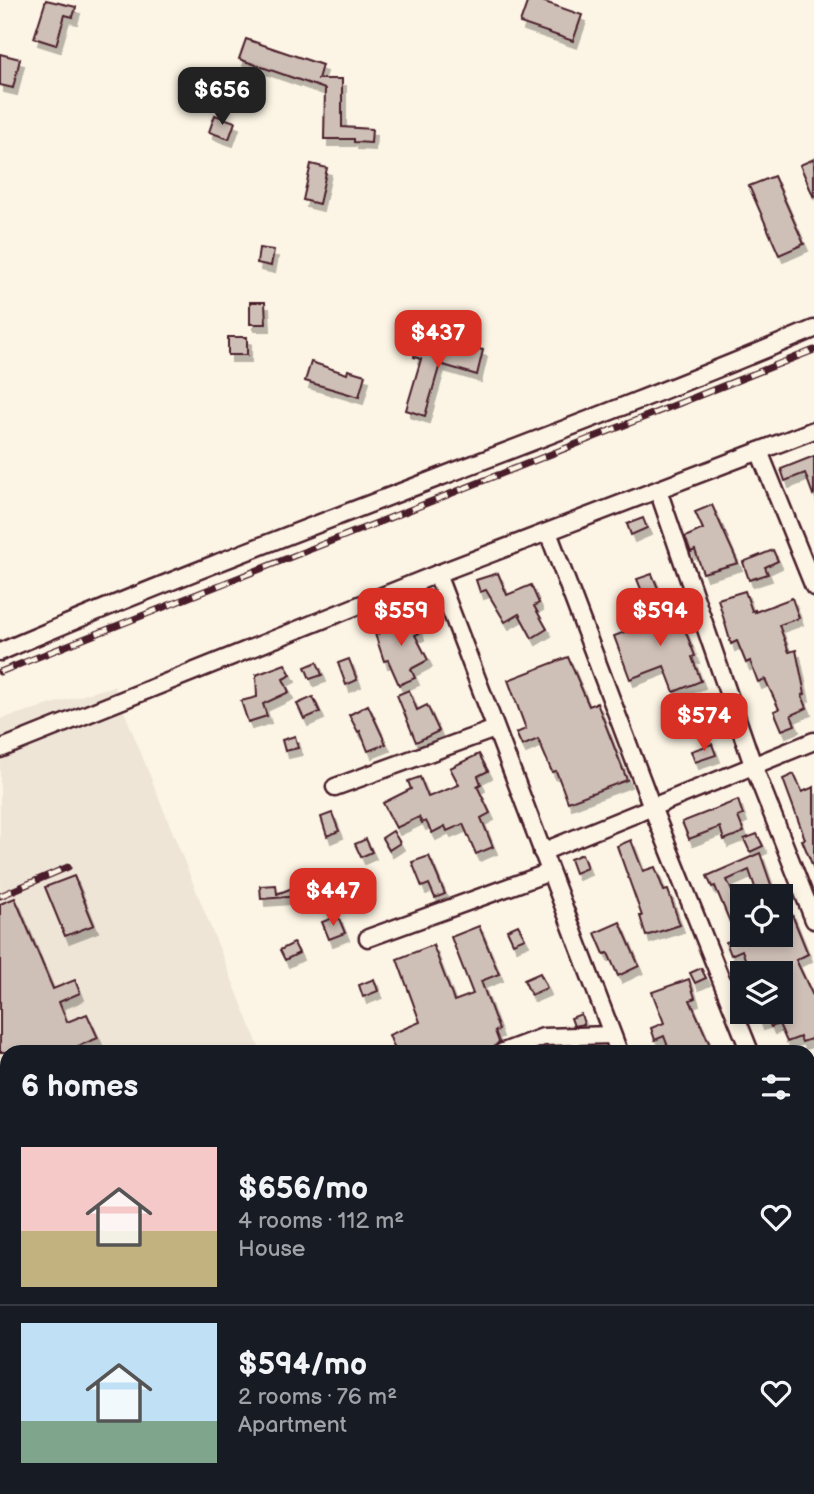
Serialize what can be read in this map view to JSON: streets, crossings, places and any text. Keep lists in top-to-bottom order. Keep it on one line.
{"page":{"price":["$656","$437","$559","$594","$574","$447"],"heading":"6 homes","list":[{"name":"$656/mo","note":"4 rooms · 112 m² · House"},{"name":"$594/mo","note":"2 rooms · 76 m² · Apartment"}]}}
